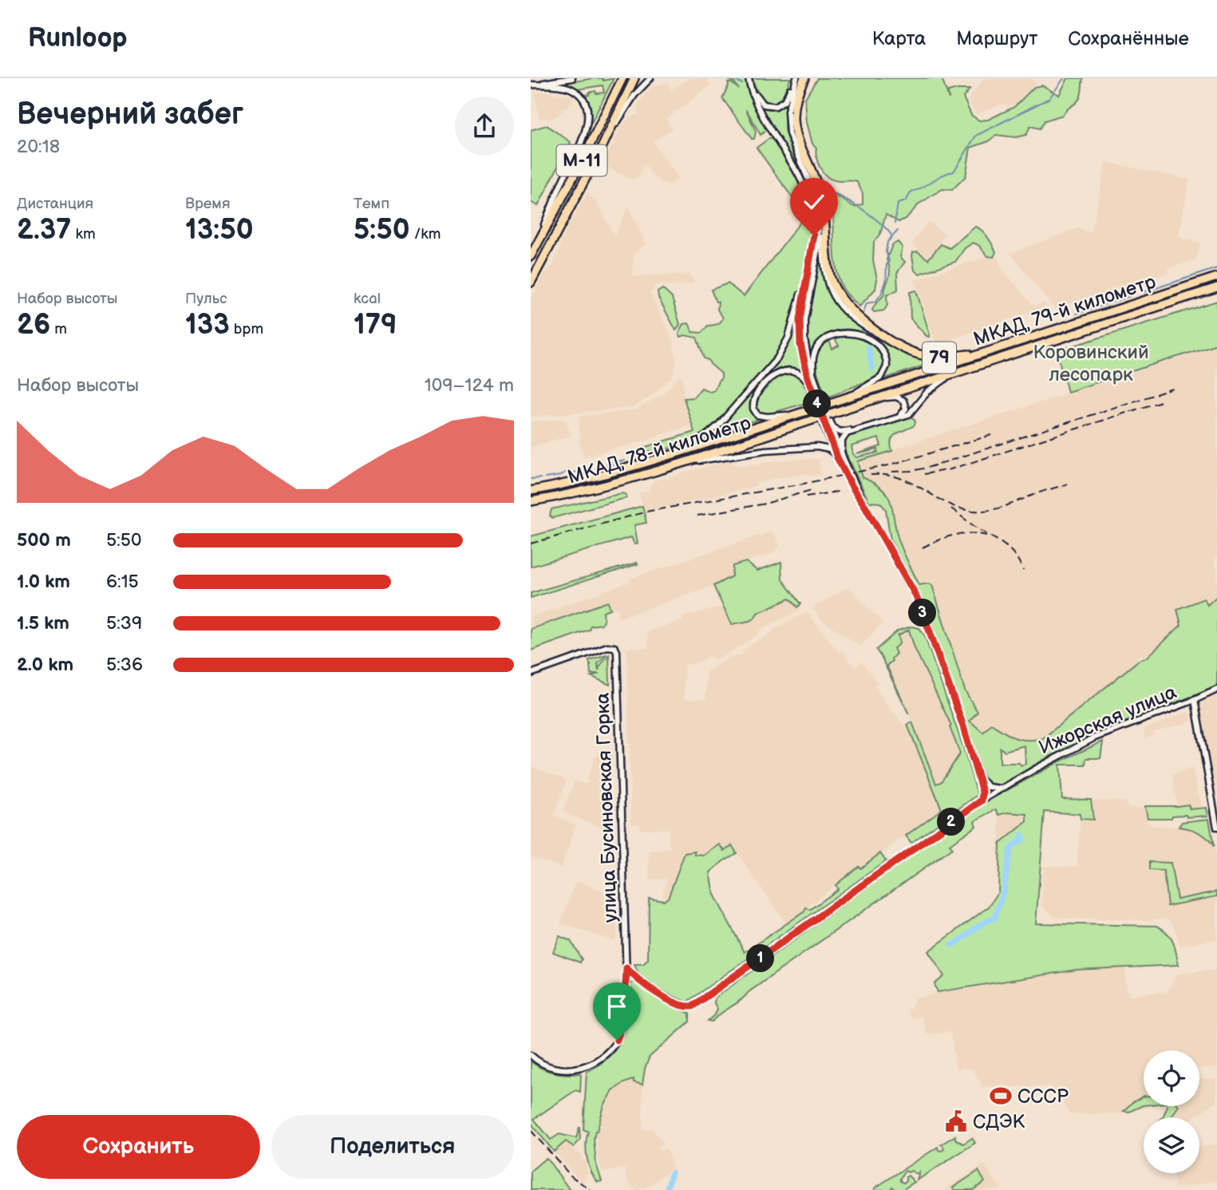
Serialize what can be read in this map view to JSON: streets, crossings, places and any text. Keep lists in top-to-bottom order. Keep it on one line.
{"streets":{"highway":["М-11","МКАД, 79-й километр","79","МКАД, 78-й километр"],"main road":["Ижорская улица","улица Бусиновская Горка"]},"crossings":[["МКАД, 79-й километр","79"],["МКАД, 79-й километр","МКАД, 78-й километр"],["Ижорская улица","улица Бусиновская Горка"]],"parks":["Коровинский лесопарк"],"places":{"sports":["СССР"],"public building":["СДЭК"]},"page":{"header":"Runloop","nav":["Карта","Маршрут","Сохранённые"],"heading":["Вечерний забег","20:18"],"stats":[["Дистанция","2.37 km"],["Время","13:50"],["Темп","5:50 /km"],["Набор высоты","26 m"],["Пульс","133 bpm"],["kcal","179"]],"chart":["Набор высоты","109–124 m"],"pins":["4","3","2","1"],"list":[{"name":"500 m","note":"5:50"},{"name":"1.0 km","note":"6:15"},{"name":"1.5 km","note":"5:39"},{"name":"2.0 km","note":"5:36"}],"buttons":["Сохранить","Поделиться"]}}
